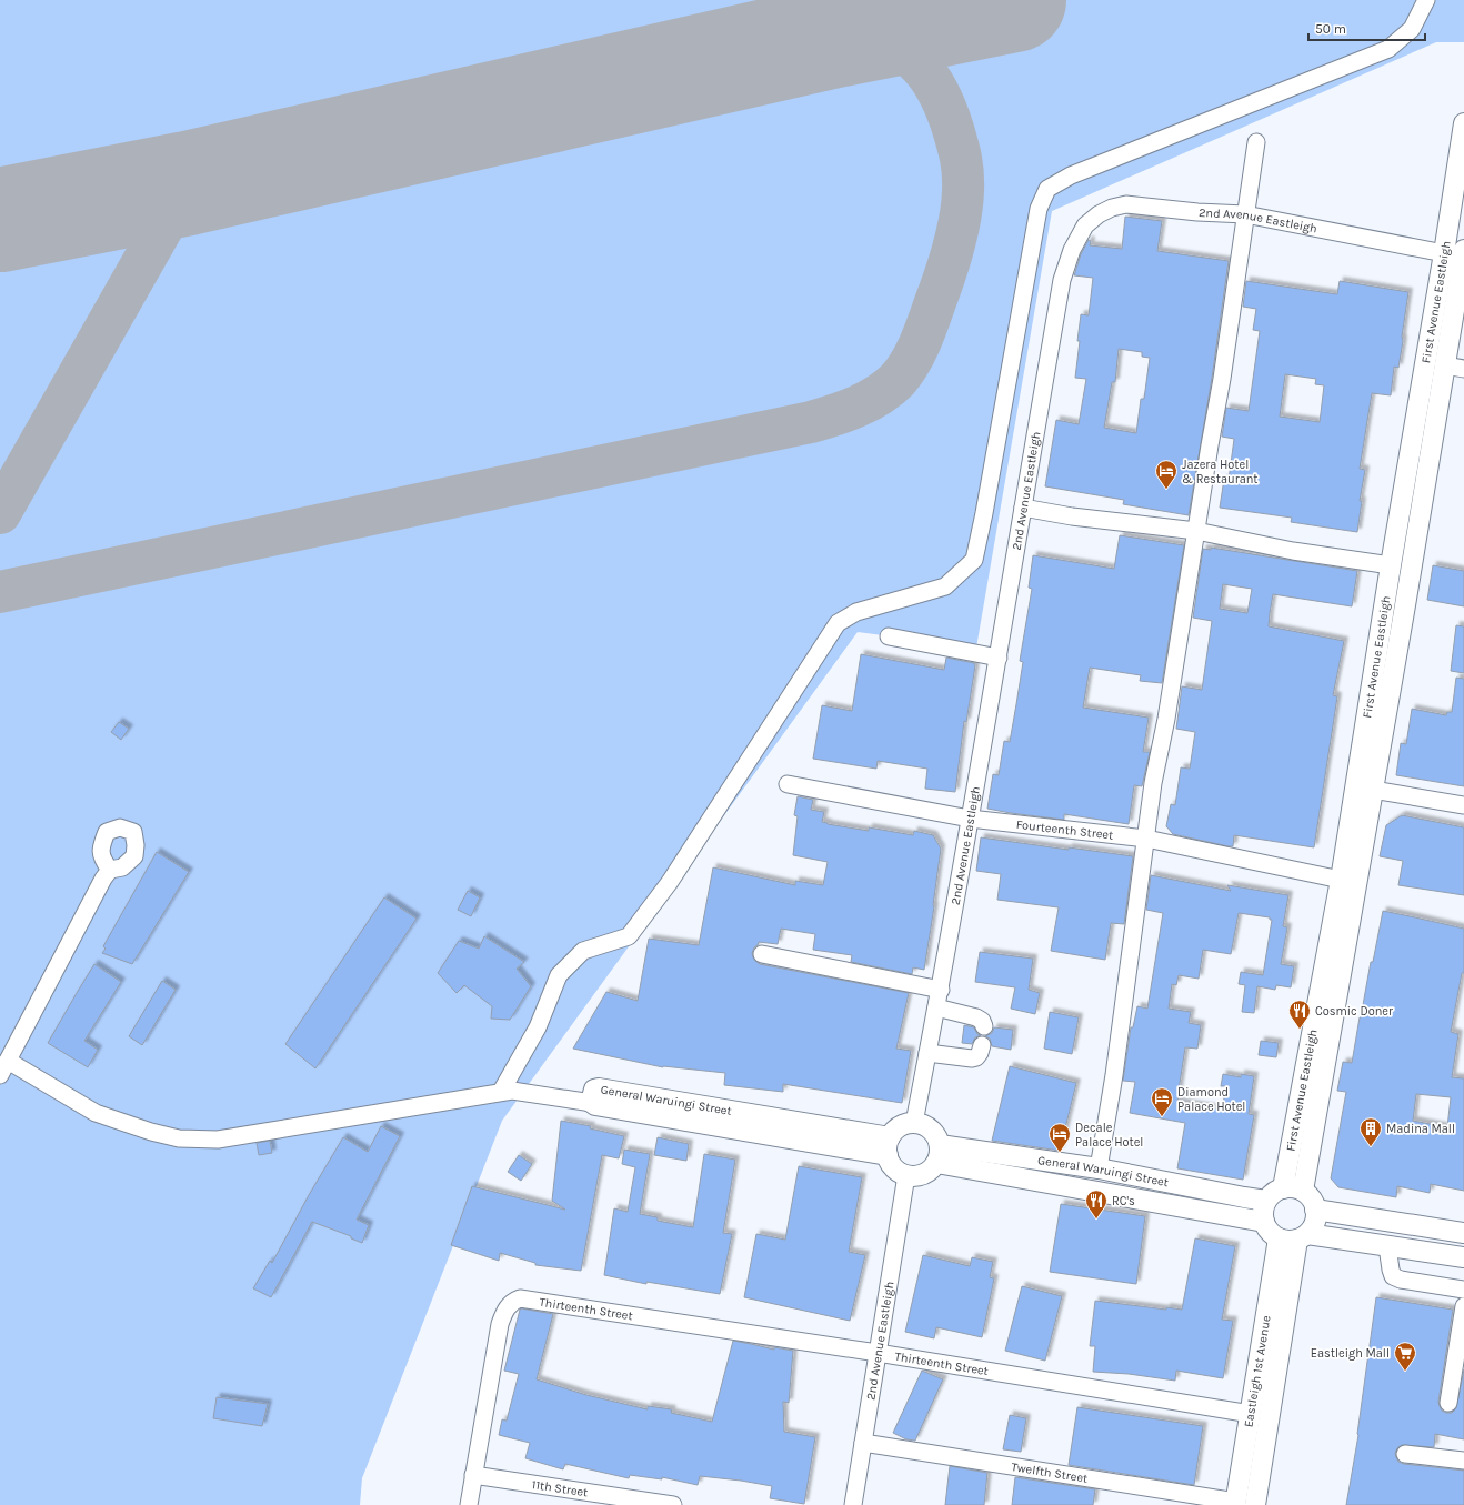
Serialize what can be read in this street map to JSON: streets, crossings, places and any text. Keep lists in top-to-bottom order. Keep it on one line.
{"streets":{"main road":["First Avenue Eastleigh","General Waruingi Street","Eastleigh 1st Avenue"],"street":["2nd Avenue Eastleigh","Fourteenth Street","Thirteenth Street","Twelfth Street","11th Street"]},"crossings":[["2nd Avenue Eastleigh","First Avenue Eastleigh"],["2nd Avenue Eastleigh","Fourteenth Street"],["2nd Avenue Eastleigh","General Waruingi Street"],["2nd Avenue Eastleigh","Thirteenth Street"],["2nd Avenue Eastleigh","Twelfth Street"],["First Avenue Eastleigh","Fourteenth Street"],["First Avenue Eastleigh","General Waruingi Street"],["First Avenue Eastleigh","Eastleigh 1st Avenue"],["General Waruingi Street","Eastleigh 1st Avenue"],["Thirteenth Street","Eastleigh 1st Avenue"],["Thirteenth Street","11th Street"],["Eastleigh 1st Avenue","Twelfth Street"]],"places":{"hotel":["Jazera Hotel & Restaurant","Diamond Palace Hotel","Decale Palace Hotel"],"restaurant":["Cosmic Doner","RC's"],"building":["Madina Mall"],"supermarket":["Eastleigh Mall"]},"scale_bar":"50 m"}
